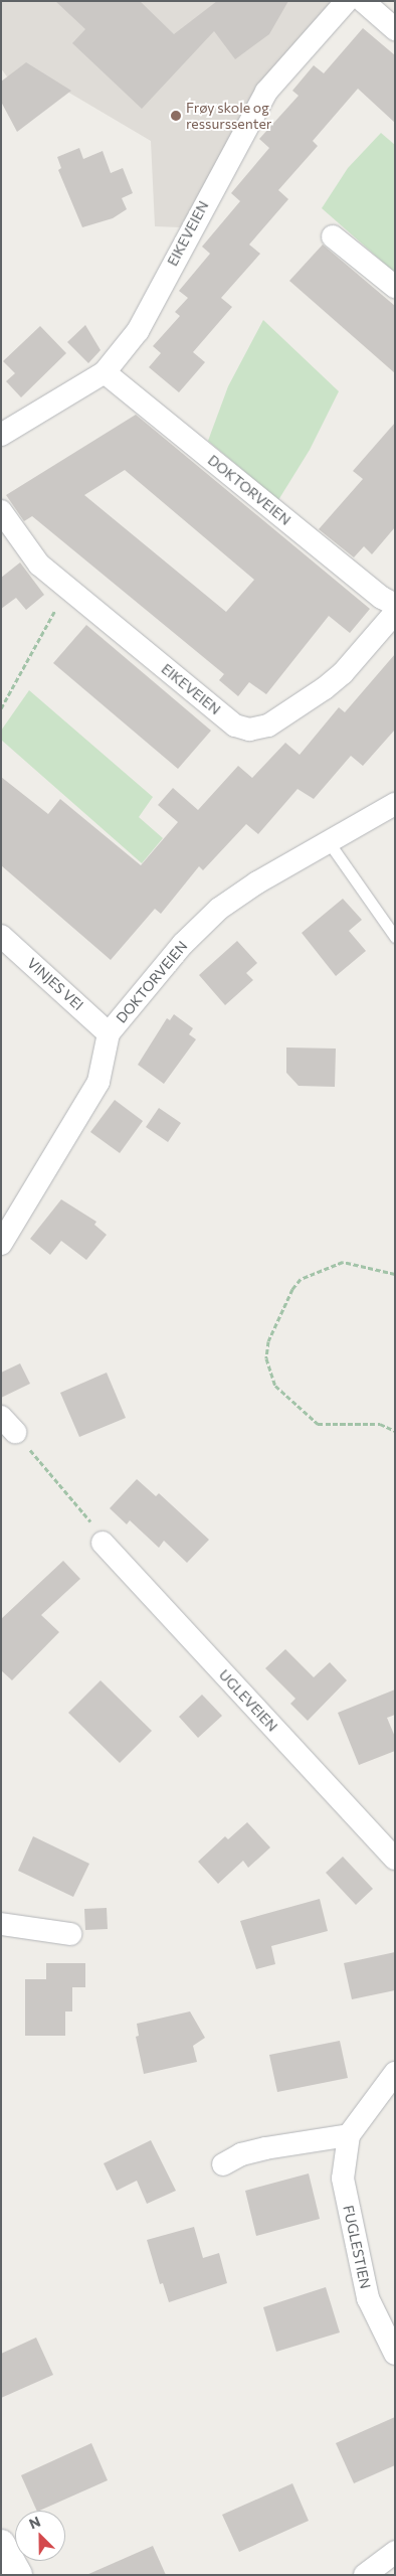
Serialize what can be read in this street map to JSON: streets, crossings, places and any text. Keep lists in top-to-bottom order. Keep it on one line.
{"streets":{"street":["EIKEVEIEN","DOKTORVEIEN","VINJES VEI","UGLEVEIEN","FUGLESTIEN"]},"crossings":[["EIKEVEIEN","DOKTORVEIEN"],["DOKTORVEIEN","VINJES VEI"]],"places":["Frøy skole og ressurssenter"],"north":"top left"}
